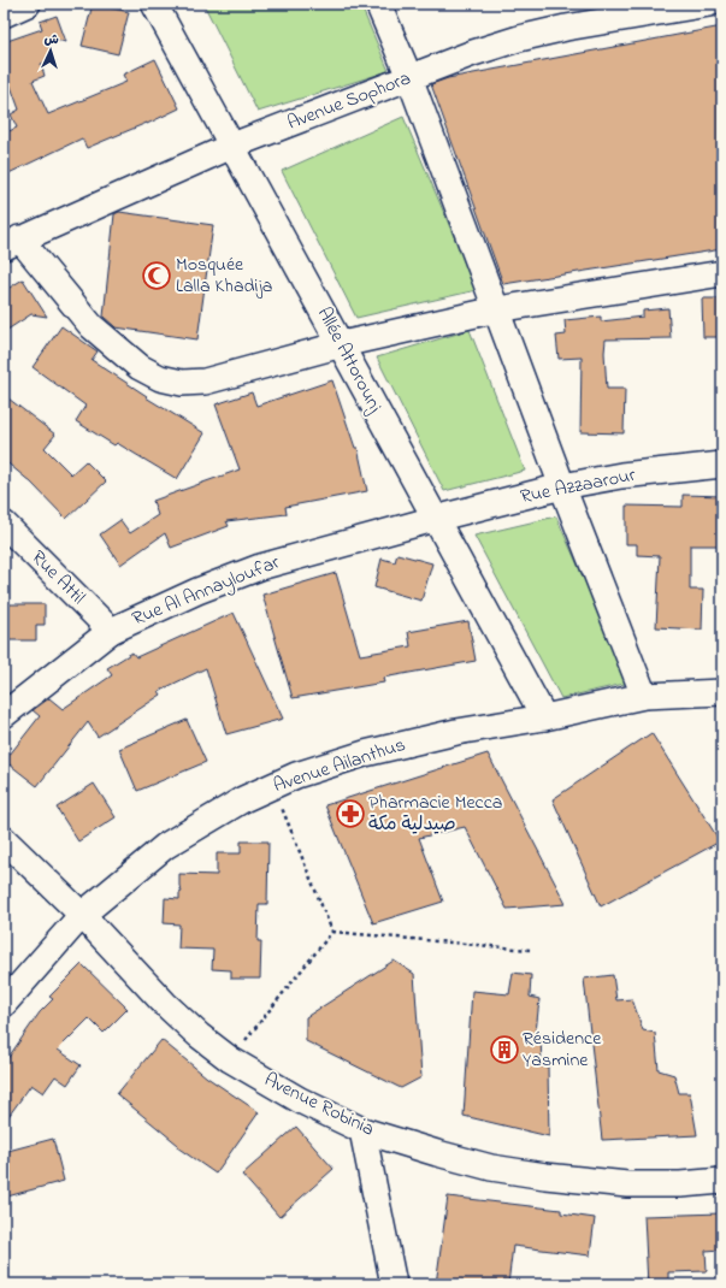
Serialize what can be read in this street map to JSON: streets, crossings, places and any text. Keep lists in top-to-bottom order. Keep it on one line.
{"streets":{"street":["Avenue Sophora","Allée Attorounj","Rue Azzaarour","Rue Attil","Rue Al Annayloufar","Avenue Ailanthus","Avenue Robinia"]},"crossings":[["Avenue Sophora","Allée Attorounj"],["Allée Attorounj","Rue Azzaarour"],["Allée Attorounj","Rue Al Annayloufar"],["Allée Attorounj","Avenue Ailanthus"],["Rue Azzaarour","Rue Al Annayloufar"],["Rue Attil","Rue Al Annayloufar"],["Avenue Ailanthus","Avenue Robinia"]],"places":{"mosque":["Mosquée Lalla Khadija"],"pharmacy":["Pharmacie Mecca صيدلية مكة"],"building":["Résidence Yasmine"]},"north":"top"}
